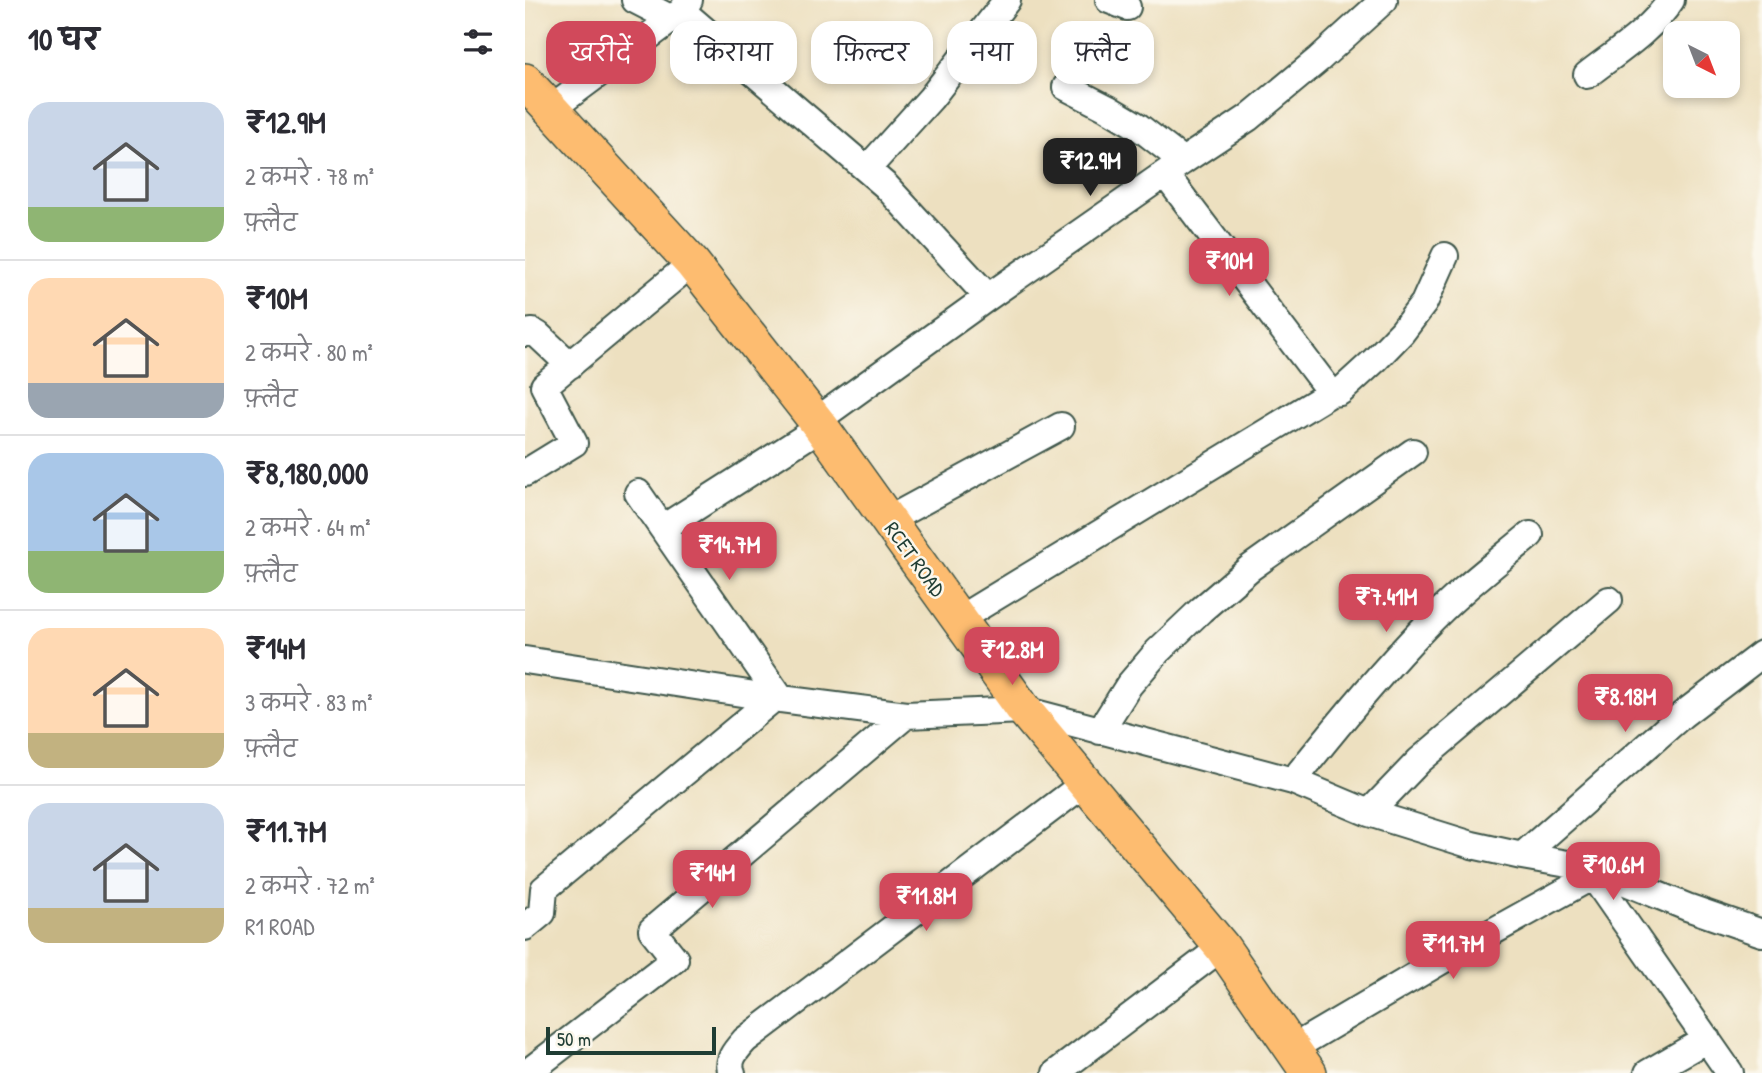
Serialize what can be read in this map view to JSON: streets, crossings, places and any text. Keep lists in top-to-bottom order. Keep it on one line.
{"streets":{"main road":["RCET ROAD"]},"scale_bar":"50 m","north":"bottom right","page":{"heading":"10 घर","chip":["खरीदें","किराया","फ़िल्टर","नया","फ़्लैट"],"list":[{"name":"₹12.9M","note":"2 कमरे · 78 m² · फ़्लैट"},{"name":"₹10M","note":"2 कमरे · 80 m² · फ़्लैट"},{"name":"₹8,180,000","note":"2 कमरे · 64 m² · फ़्लैट"},{"name":"₹14M","note":"3 कमरे · 83 m² · फ़्लैट"},{"name":"₹11.7M","note":"2 कमरे · 72 m² · R1 ROAD"}],"price":["₹12.9M","₹10M","₹14.7M","₹7.41M","₹12.8M","₹8.18M","₹10.6M","₹14M","₹11.8M","₹11.7M"],"scale":"50 m"}}
